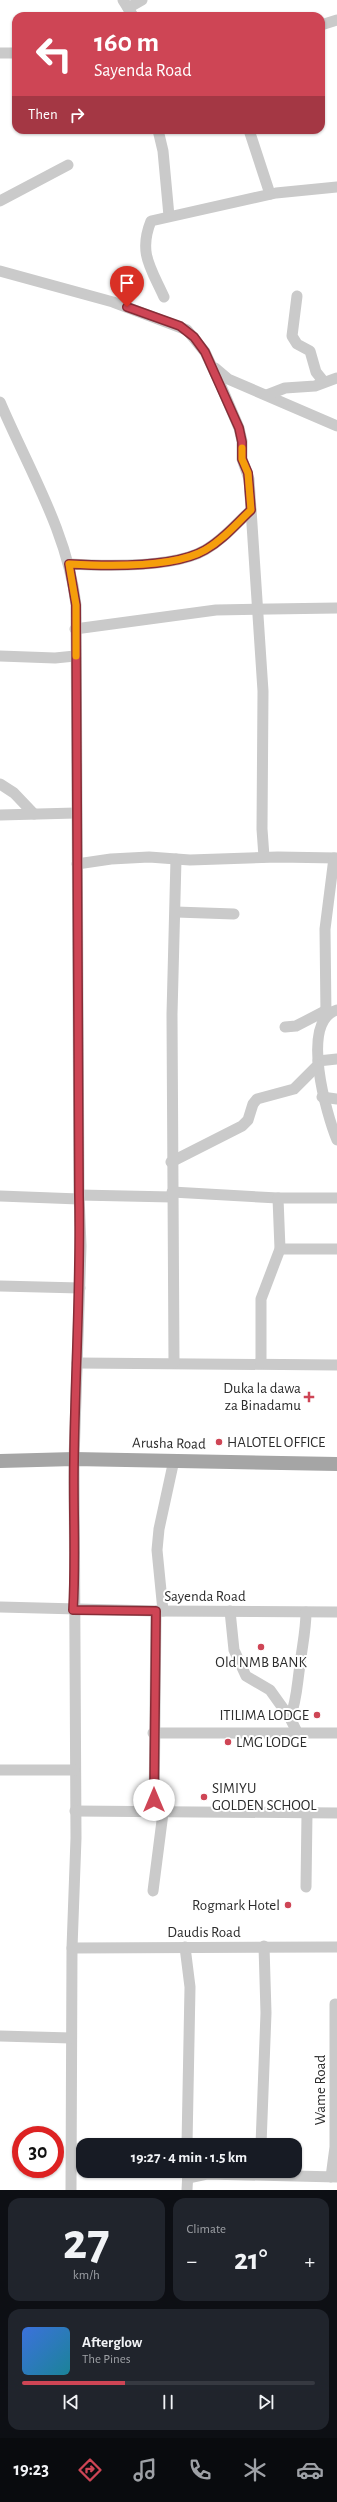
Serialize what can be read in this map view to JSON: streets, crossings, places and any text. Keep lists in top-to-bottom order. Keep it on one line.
{"streets":{"main road":["Arusha Road"],"street":["Sayenda Road","Daudis Road","Wame Road"]},"places":{"health":["Duka la dawa za Binadamu"],"other":["HALOTEL OFFICE","Old NMB BANK","ITILIMA LODGE","LMG LODGE","SIMIYU GOLDEN SCHOOL","Rogmark Hotel"]},"page":{"turn":["160 m","Sayenda Road"],"then":"Then","limit":"30","trip":"19:27 · 4 min · 1.5 km","tile":[["27","km/h"],"Climate"],"heat":["−","21°","+"],"song":["Afterglow","The Pines"],"tabs":"19:23"}}
